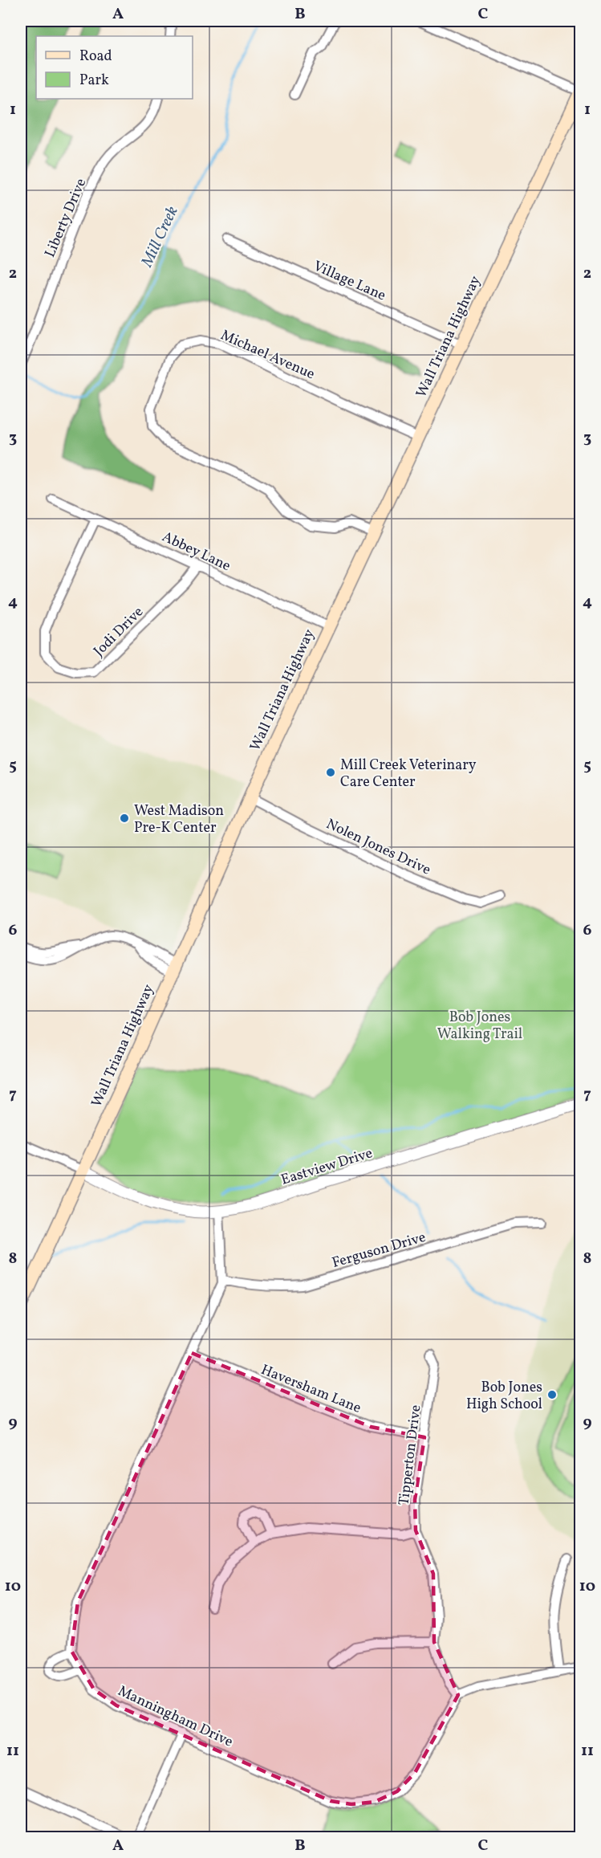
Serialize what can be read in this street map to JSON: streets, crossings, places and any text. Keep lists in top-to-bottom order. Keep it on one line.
{"streets":{"main road":["Wall Triana Highway"],"street":["Liberty Drive","Village Lane","Michael Avenue","Abbey Lane","Jodi Drive","Nolen Jones Drive","Eastview Drive","Ferguson Drive","Haversham Lane","Tipperton Drive","Manningham Drive"]},"crossings":[["Village Lane","Wall Triana Highway"],["Wall Triana Highway","Michael Avenue"],["Wall Triana Highway","Abbey Lane"],["Wall Triana Highway","Nolen Jones Drive"],["Wall Triana Highway","Eastview Drive"],["Abbey Lane","Jodi Drive"],["Haversham Lane","Tipperton Drive"],["Tipperton Drive","Manningham Drive"]],"water":["Mill Creek"],"parks":["Bob Jones Walking Trail"],"places":["Mill Creek Veterinary Care Center","West Madison Pre-K Center","Bob Jones High School"],"legend":["Road","Park"],"grid":{"columns":["A","B","C"],"rows":["1","2","3","4","5","6","7","8","9","10","11"]}}
